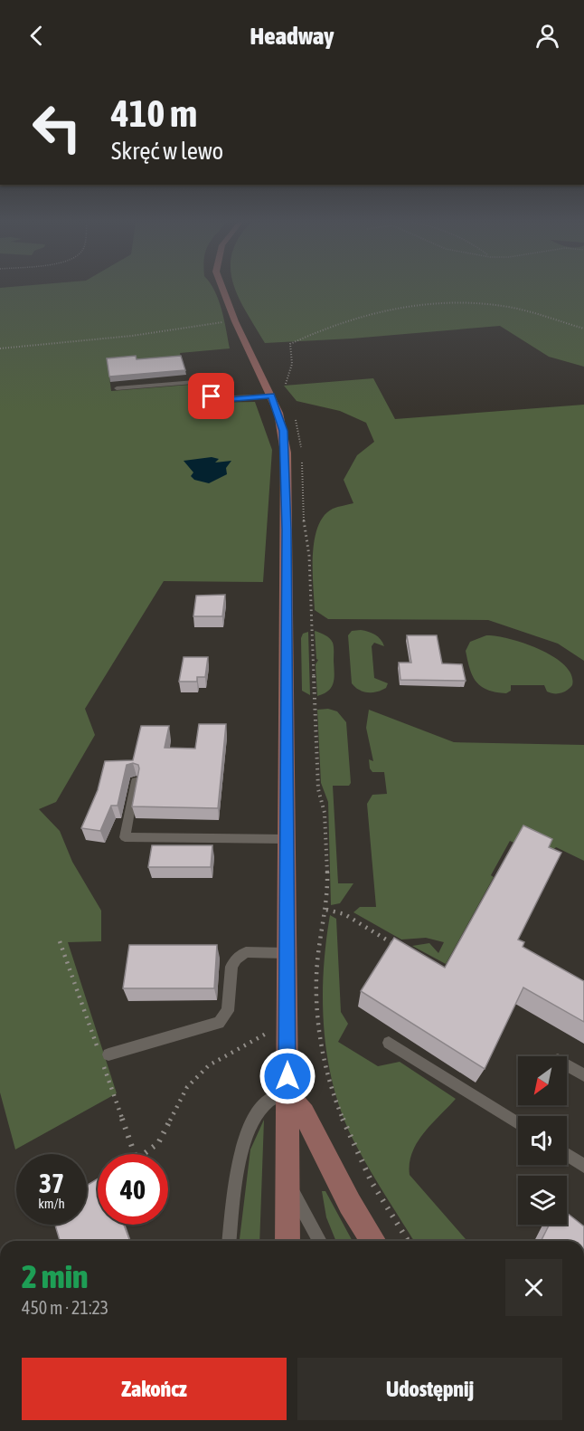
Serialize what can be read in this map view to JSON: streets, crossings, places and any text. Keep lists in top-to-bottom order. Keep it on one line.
{"north":"bottom left","page":{"header":"Headway","turn":["410 m","Skręć w lewo"],"speed":"37 km/h","limit":"40","heading":["2 min","450 m · 21:23"],"buttons":["Zakończ","Udostępnij"]}}
